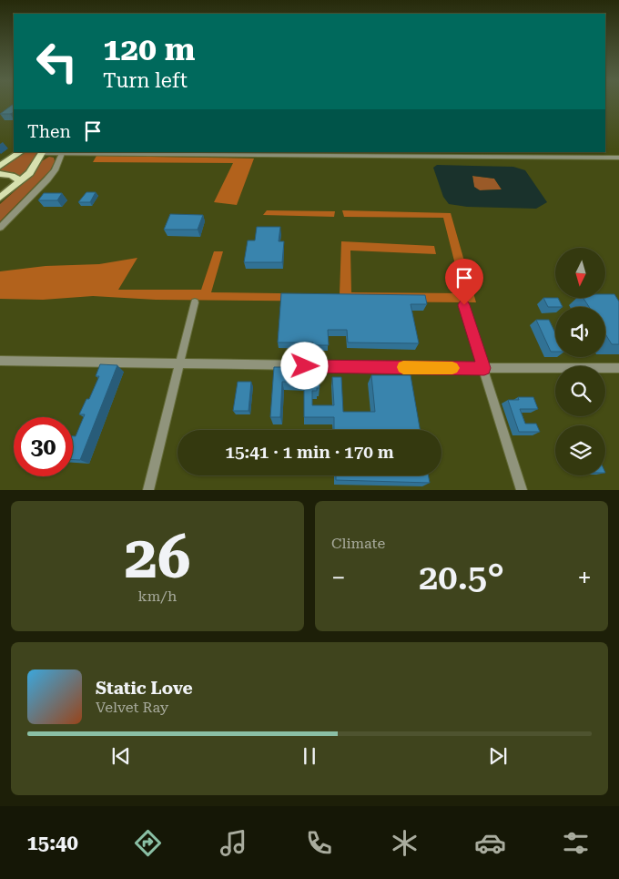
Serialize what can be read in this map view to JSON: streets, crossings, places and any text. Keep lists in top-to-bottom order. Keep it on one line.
{"north":"bottom","page":{"turn":["120 m","Turn left"],"then":"Then","limit":"30","trip":"15:41 · 1 min · 170 m","tile":[["26","km/h"],"Climate"],"heat":["−","20.5°","+"],"song":["Static Love","Velvet Ray"],"tabs":"15:40"}}
